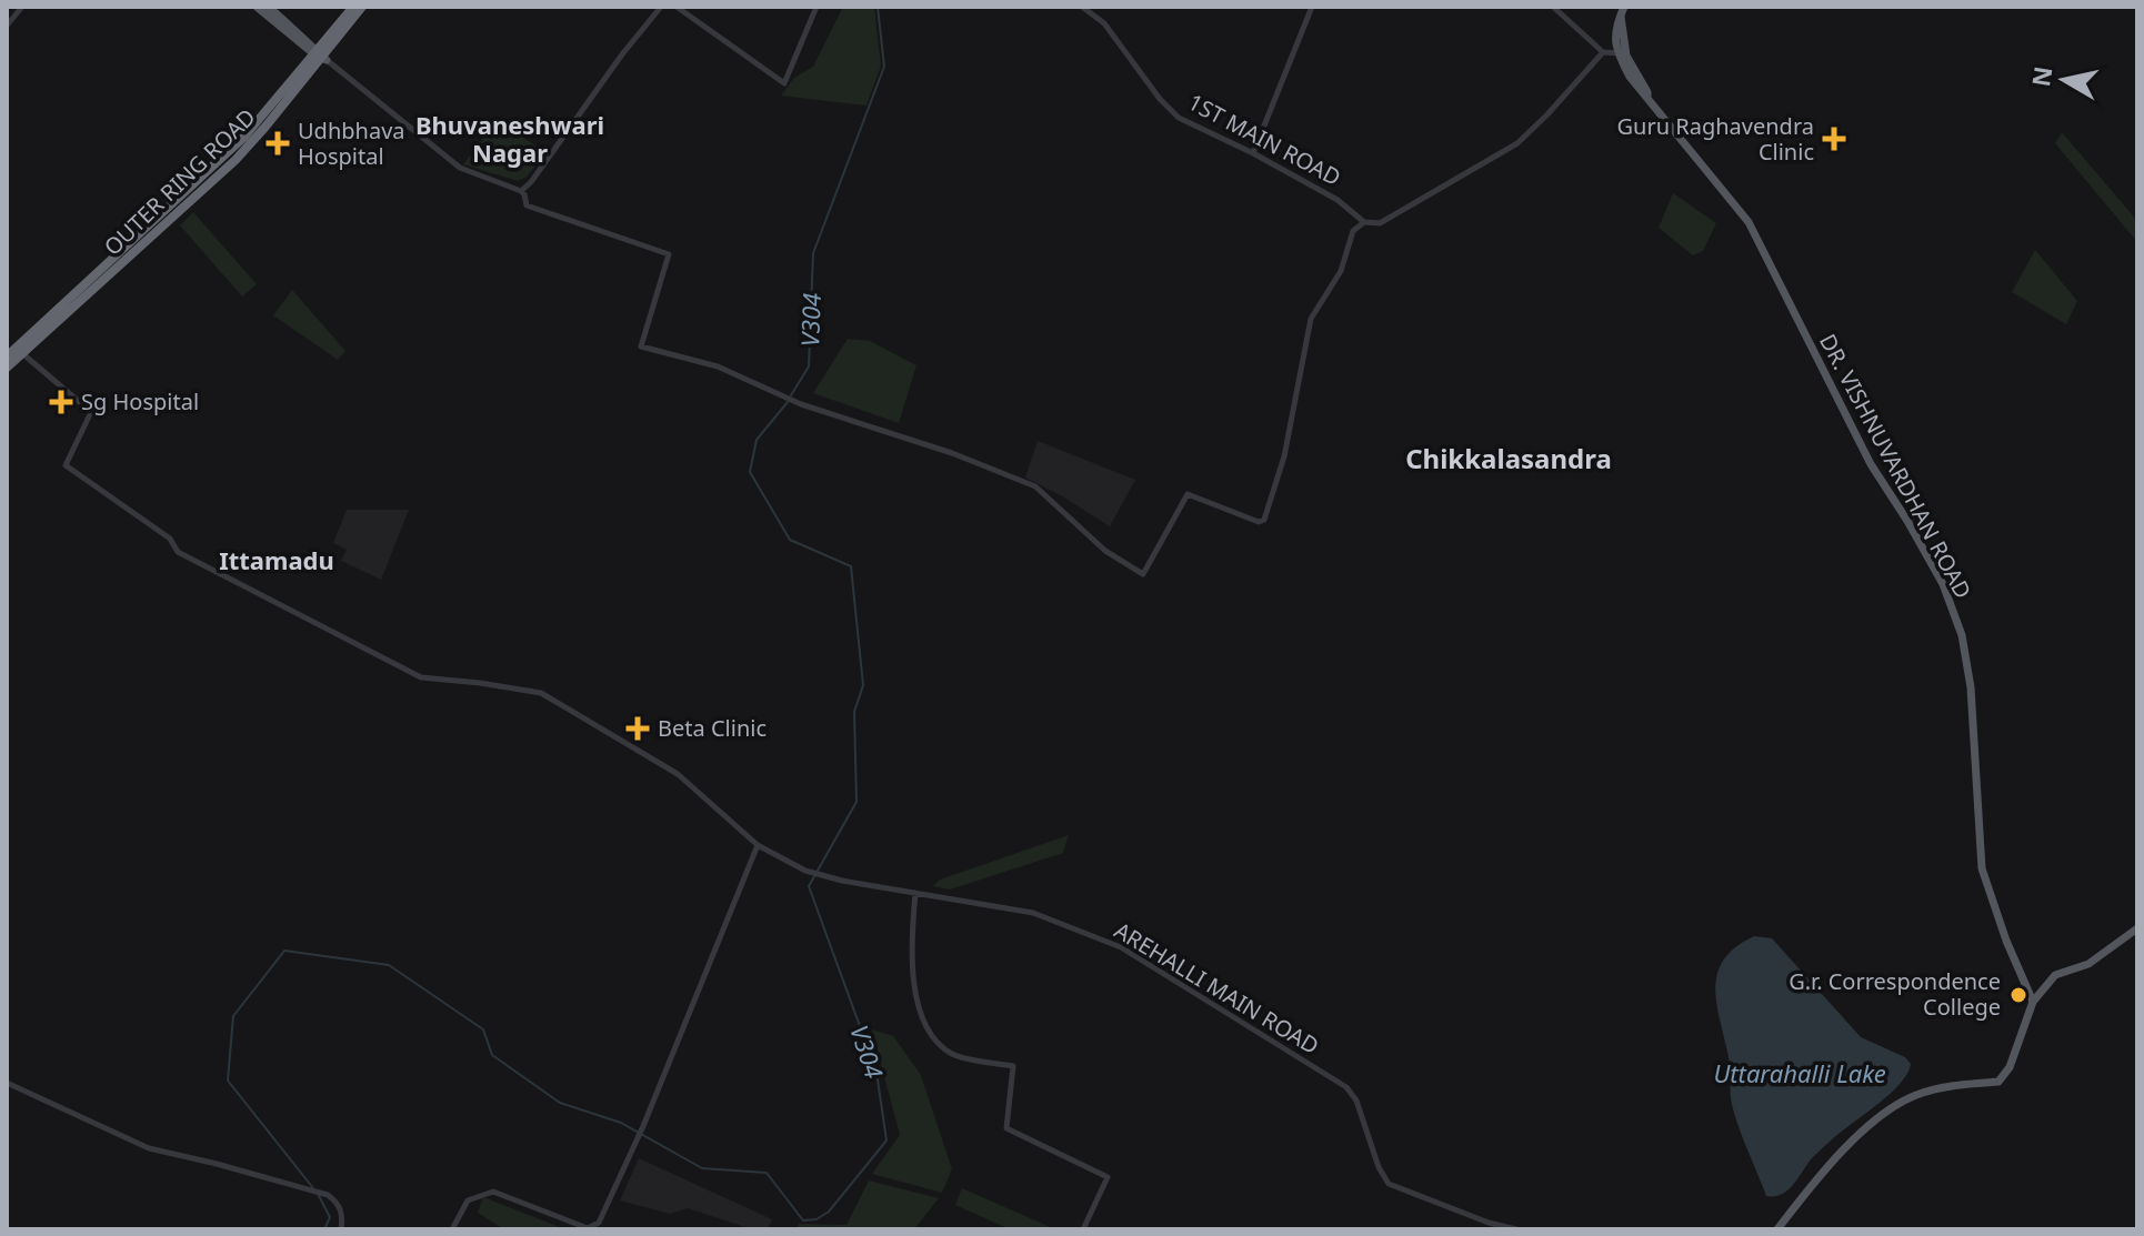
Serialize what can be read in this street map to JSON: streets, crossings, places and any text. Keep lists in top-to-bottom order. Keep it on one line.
{"streets":{"highway":["OUTER RING ROAD"],"main road":["DR. VISHNUVARDHAN ROAD"],"street":["1ST MAIN ROAD","AREHALLI MAIN ROAD"]},"crossings":[["OUTER RING ROAD","AREHALLI MAIN ROAD"]],"districts":["Bhuvaneshwari Nagar","Chikkalasandra","Ittamadu"],"water":["V304","Uttarahalli Lake"],"places":{"health":["Guru Raghavendra Clinic","Udhbhava Hospital","Sg Hospital","Beta Clinic"],"other":["G.r. Correspondence College"]},"north":"left"}
